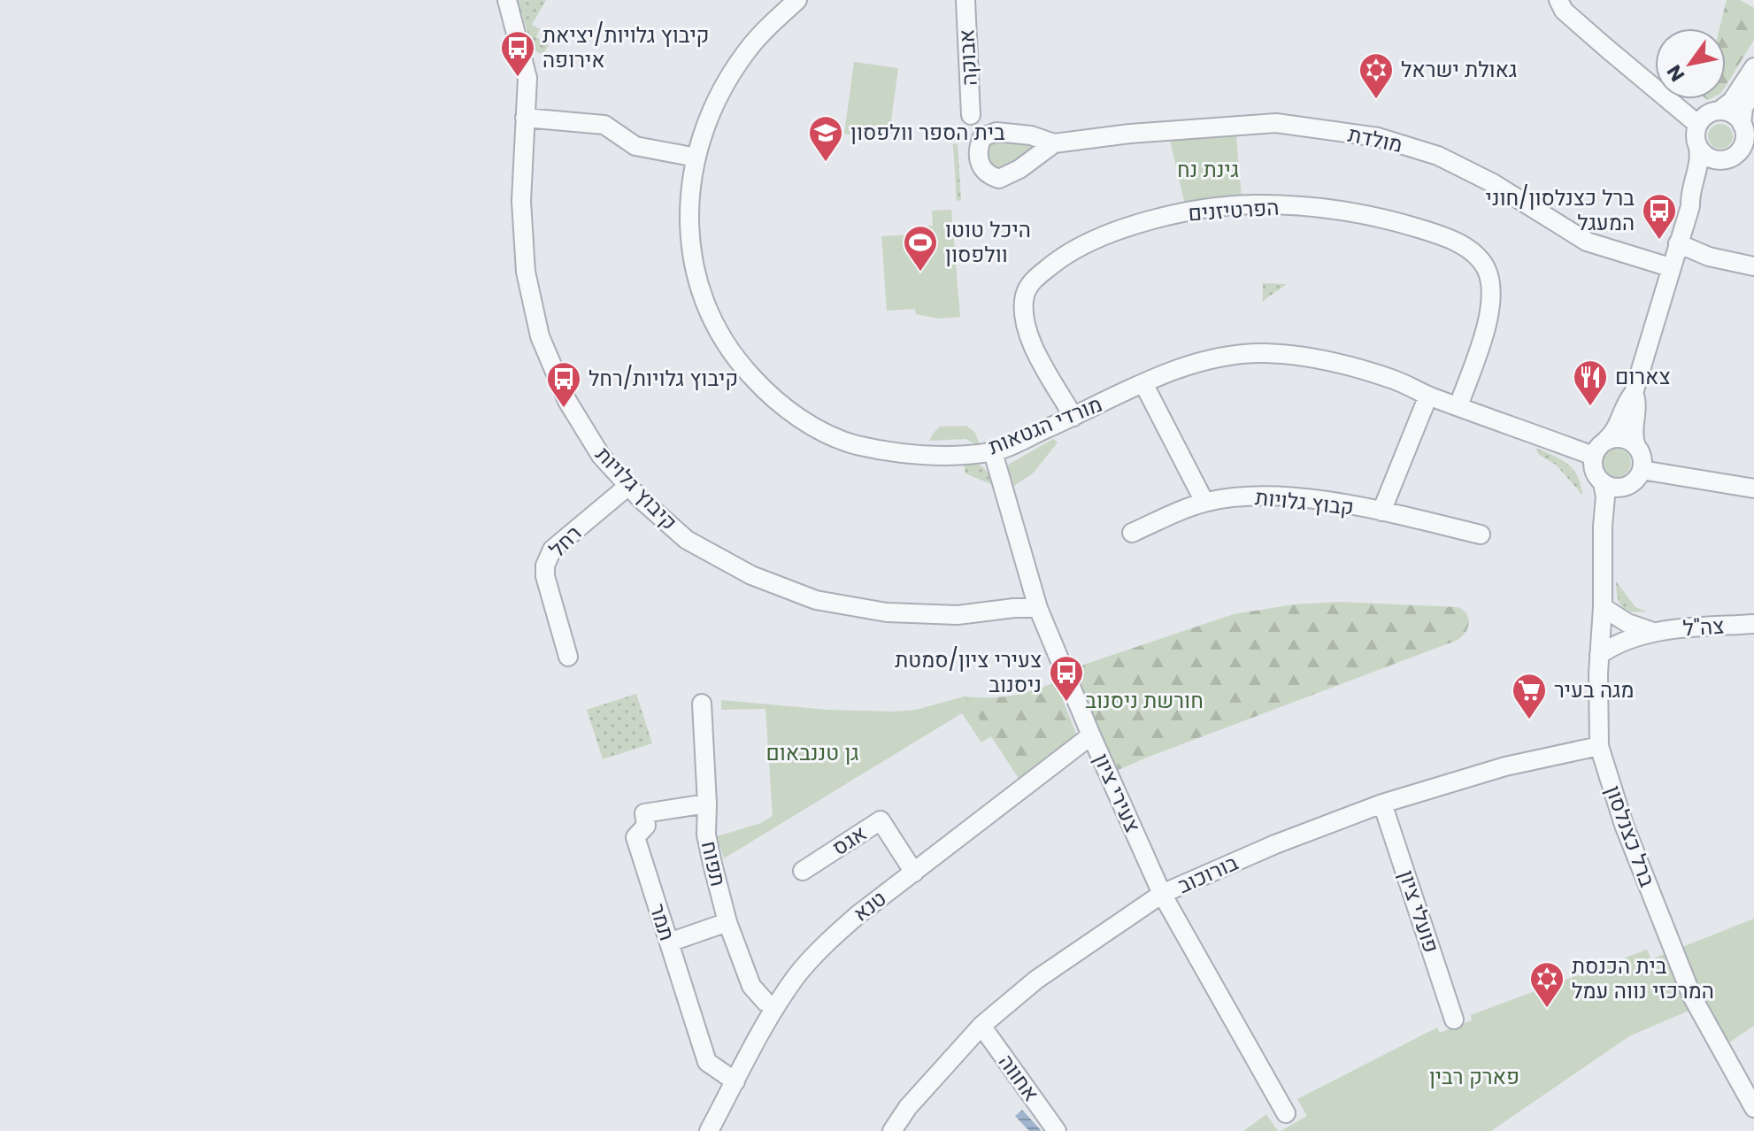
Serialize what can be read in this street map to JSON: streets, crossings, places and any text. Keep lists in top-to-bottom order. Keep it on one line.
{"streets":{"street":["אבוקה","מולדת","הפרטיזנים","מורדי הגטאות","קיבוץ גלויות","קבוץ גלויות","רחל","צה\"ל","צעירי ציון","ברל כצנלסון","אגס","תפוח","בורוכוב","טנא","פועלי ציון","תמר","אחווה"]},"crossings":[["הפרטיזנים","מורדי הגטאות"],["מורדי הגטאות","צעירי ציון"],["מורדי הגטאות","ברל כצנלסון"],["קיבוץ גלויות","רחל"],["קיבוץ גלויות","צעירי ציון"],["צה\"ל","ברל כצנלסון"],["צעירי ציון","בורוכוב"],["צעירי ציון","טנא"],["ברל כצנלסון","בורוכוב"],["אגס","טנא"],["תפוח","טנא"],["תפוח","תמר"],["בורוכוב","פועלי ציון"],["בורוכוב","אחווה"],["טנא","תמר"]],"parks":["גינת נח","חורשת ניסנוב","גן טננבאום","פארק רבין"],"places":{"bus stop":["קיבוץ גלויות/יציאת אירופה","ברל כצנלסון/חוני המעגל","קיבוץ גלויות/רחל","צעירי ציון/סמטת ניסנוב"],"synagogue":["גאולת ישראל","בית הכנסת המרכזי נווה עמל"],"school or university":["בית הספר וולפסון"],"sports":["היכל טוטו וולפסון"],"restaurant":["צארום"],"supermarket":["מגה בעיר"]},"north":"bottom left"}
